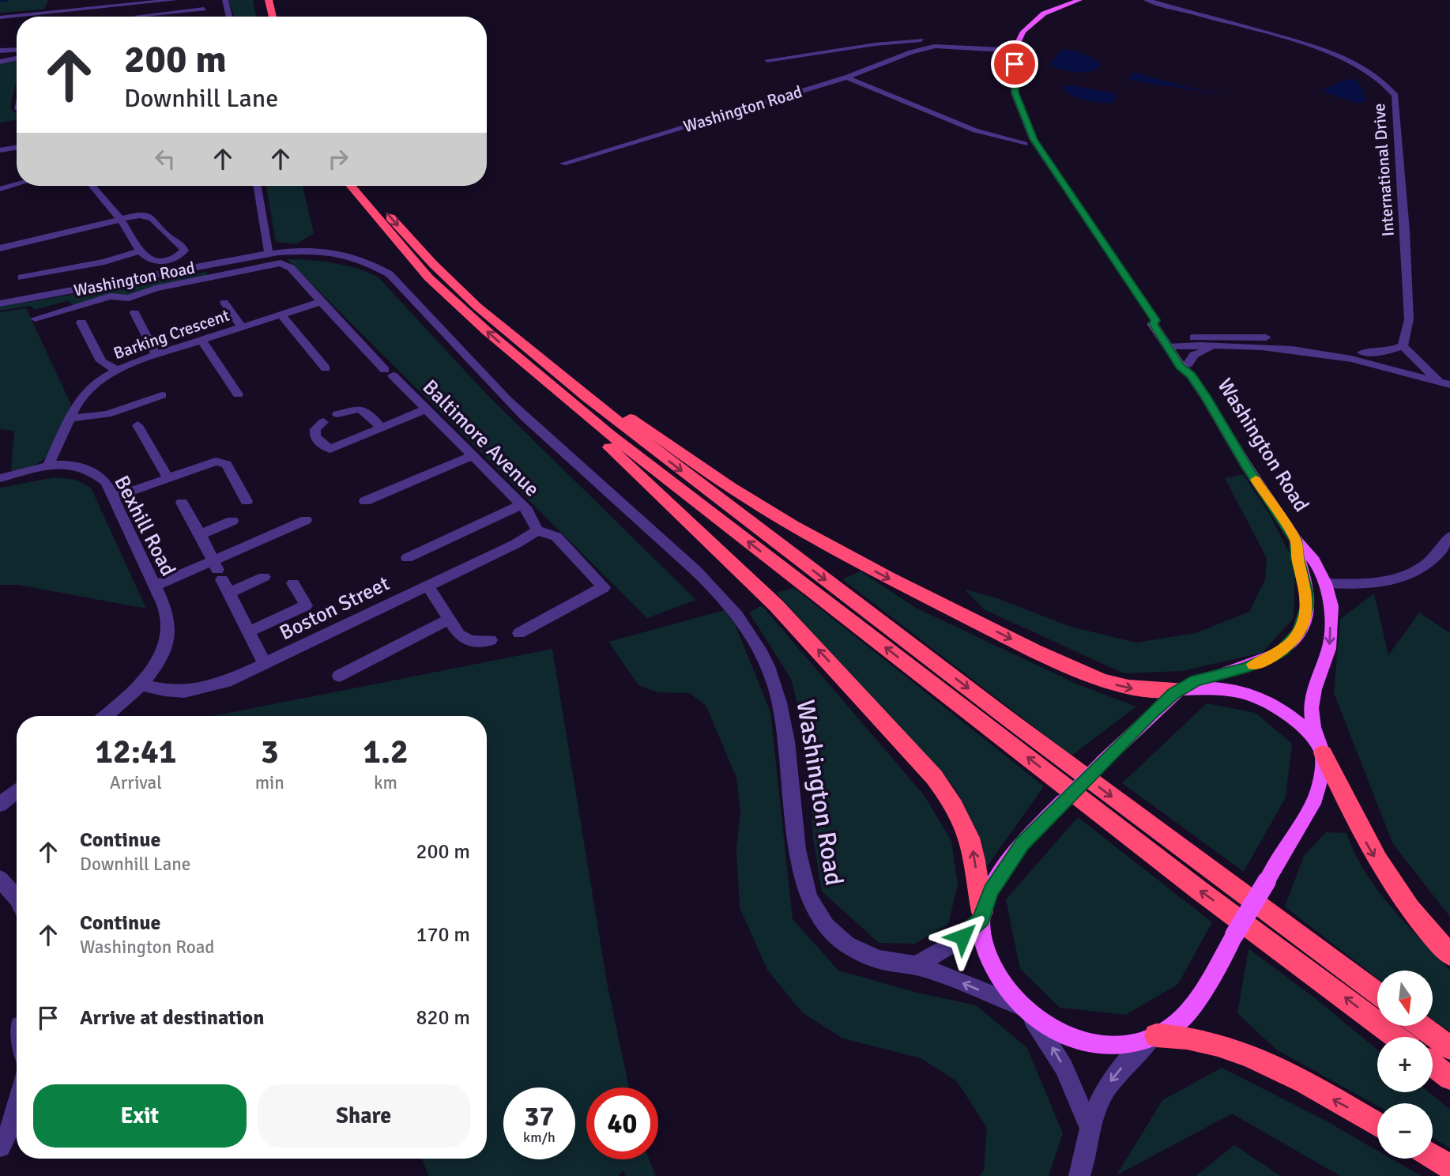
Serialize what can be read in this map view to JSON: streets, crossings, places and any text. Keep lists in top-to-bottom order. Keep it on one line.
{"streets":{"main road":["Washington Road"],"street":["International Drive","Barking Crescent","Baltimore Avenue","Bexhill Road","Boston Street"]},"crossings":[["Barking Crescent","Baltimore Avenue"],["Barking Crescent","Bexhill Road"],["Baltimore Avenue","Boston Street"],["Bexhill Road","Boston Street"]],"north":"bottom","page":{"turn":["200 m","Downhill Lane"],"eta":["12:41","Arrival","3","min","1.2","km"],"list":[{"name":"Continue","note":"Downhill Lane","value":"200 m"},{"name":"Continue","note":"Washington Road","value":"170 m"},{"name":"Arrive at destination","value":"820 m"}],"map_buttons":["+","−"],"buttons":["Exit","Share"],"speed":"37 km/h","limit":"40"}}
